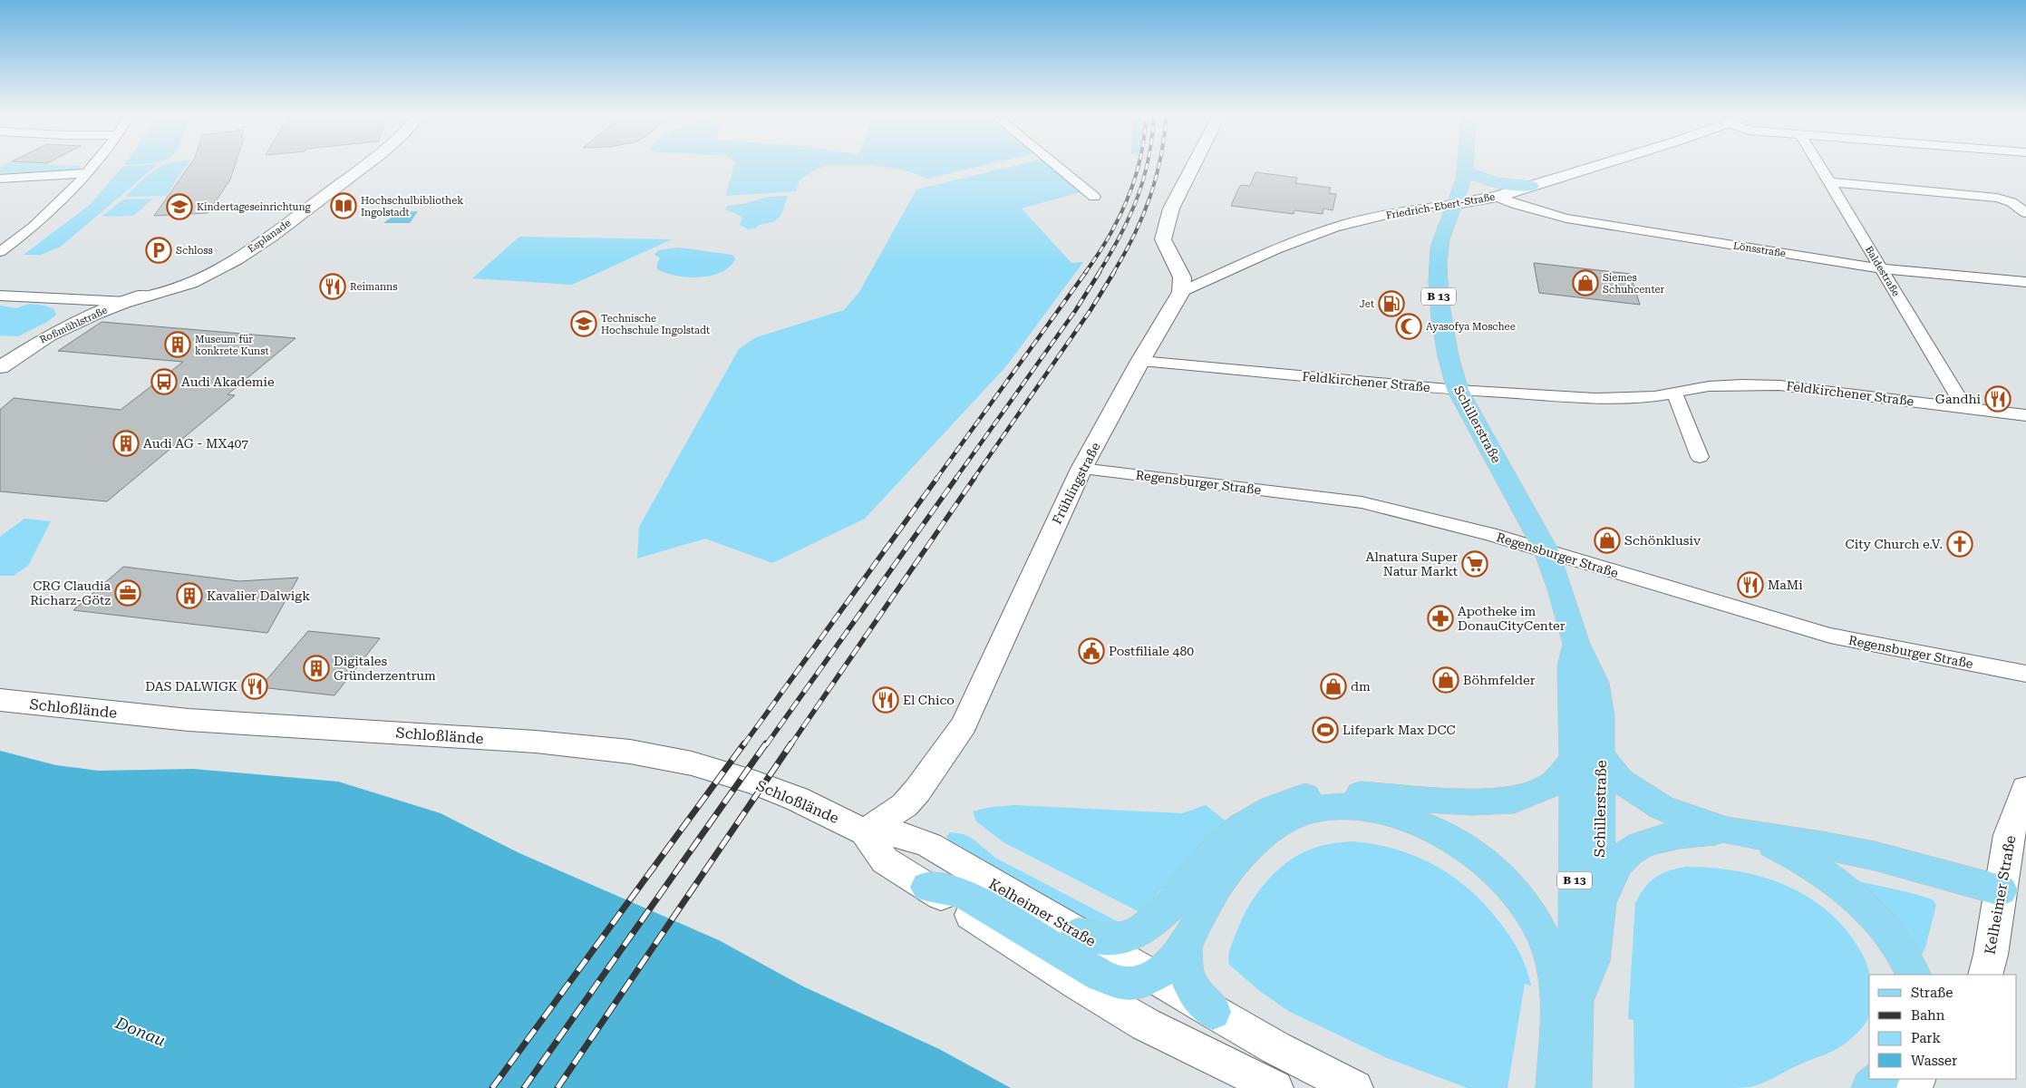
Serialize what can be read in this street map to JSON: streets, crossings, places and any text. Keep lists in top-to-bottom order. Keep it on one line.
{"streets":{"main road":["B 13","Schillerstraße"],"street":["Friedrich-Ebert-Straße","Esplanade","Lönsstraße","Baldestraße","Roßmühlstraße","Feldkirchener Straße","Regensburger Straße","Frühlingstraße","Schloßlände","Kelheimer Straße"]},"crossings":[["Friedrich-Ebert-Straße","Lönsstraße"],["Friedrich-Ebert-Straße","Schillerstraße"],["Friedrich-Ebert-Straße","Frühlingstraße"],["Esplanade","Roßmühlstraße"],["Lönsstraße","Baldestraße"],["Baldestraße","Feldkirchener Straße"],["B 13","Schillerstraße"],["Feldkirchener Straße","Schillerstraße"],["Feldkirchener Straße","Frühlingstraße"],["Schillerstraße","Regensburger Straße"],["Regensburger Straße","Frühlingstraße"],["Frühlingstraße","Schloßlände"],["Frühlingstraße","Kelheimer Straße"],["Schloßlände","Kelheimer Straße"]],"water":["Donau"],"places":{"library":["Hochschulbibliothek Ingolstadt"],"school or university":["Kindertageseinrichtung","Technische Hochschule Ingolstadt"],"parking":["Schloss"],"shop":["Siemes Schuhcenter","Schönklusiv","Böhmfelder","dm"],"restaurant":["Reimanns","Gandhi","MaMi","DAS DALWIGK","El Chico"],"fuel station":["Jet"],"mosque":["Ayasofya Moschee"],"building":["Museum für konkrete Kunst","Audi AG - MX407","Kavalier Dalwigk","Digitales Gründerzentrum"],"bus stop":["Audi Akademie"],"church":["City Church e.V."],"supermarket":["Alnatura Super Natur Markt"],"office":["CRG Claudia Richarz-Götz"],"pharmacy":["Apotheke im DonauCityCenter"],"public building":["Postfiliale 480"],"sports":["Lifepark Max DCC"]},"legend":["Straße","Bahn","Park","Wasser"]}
